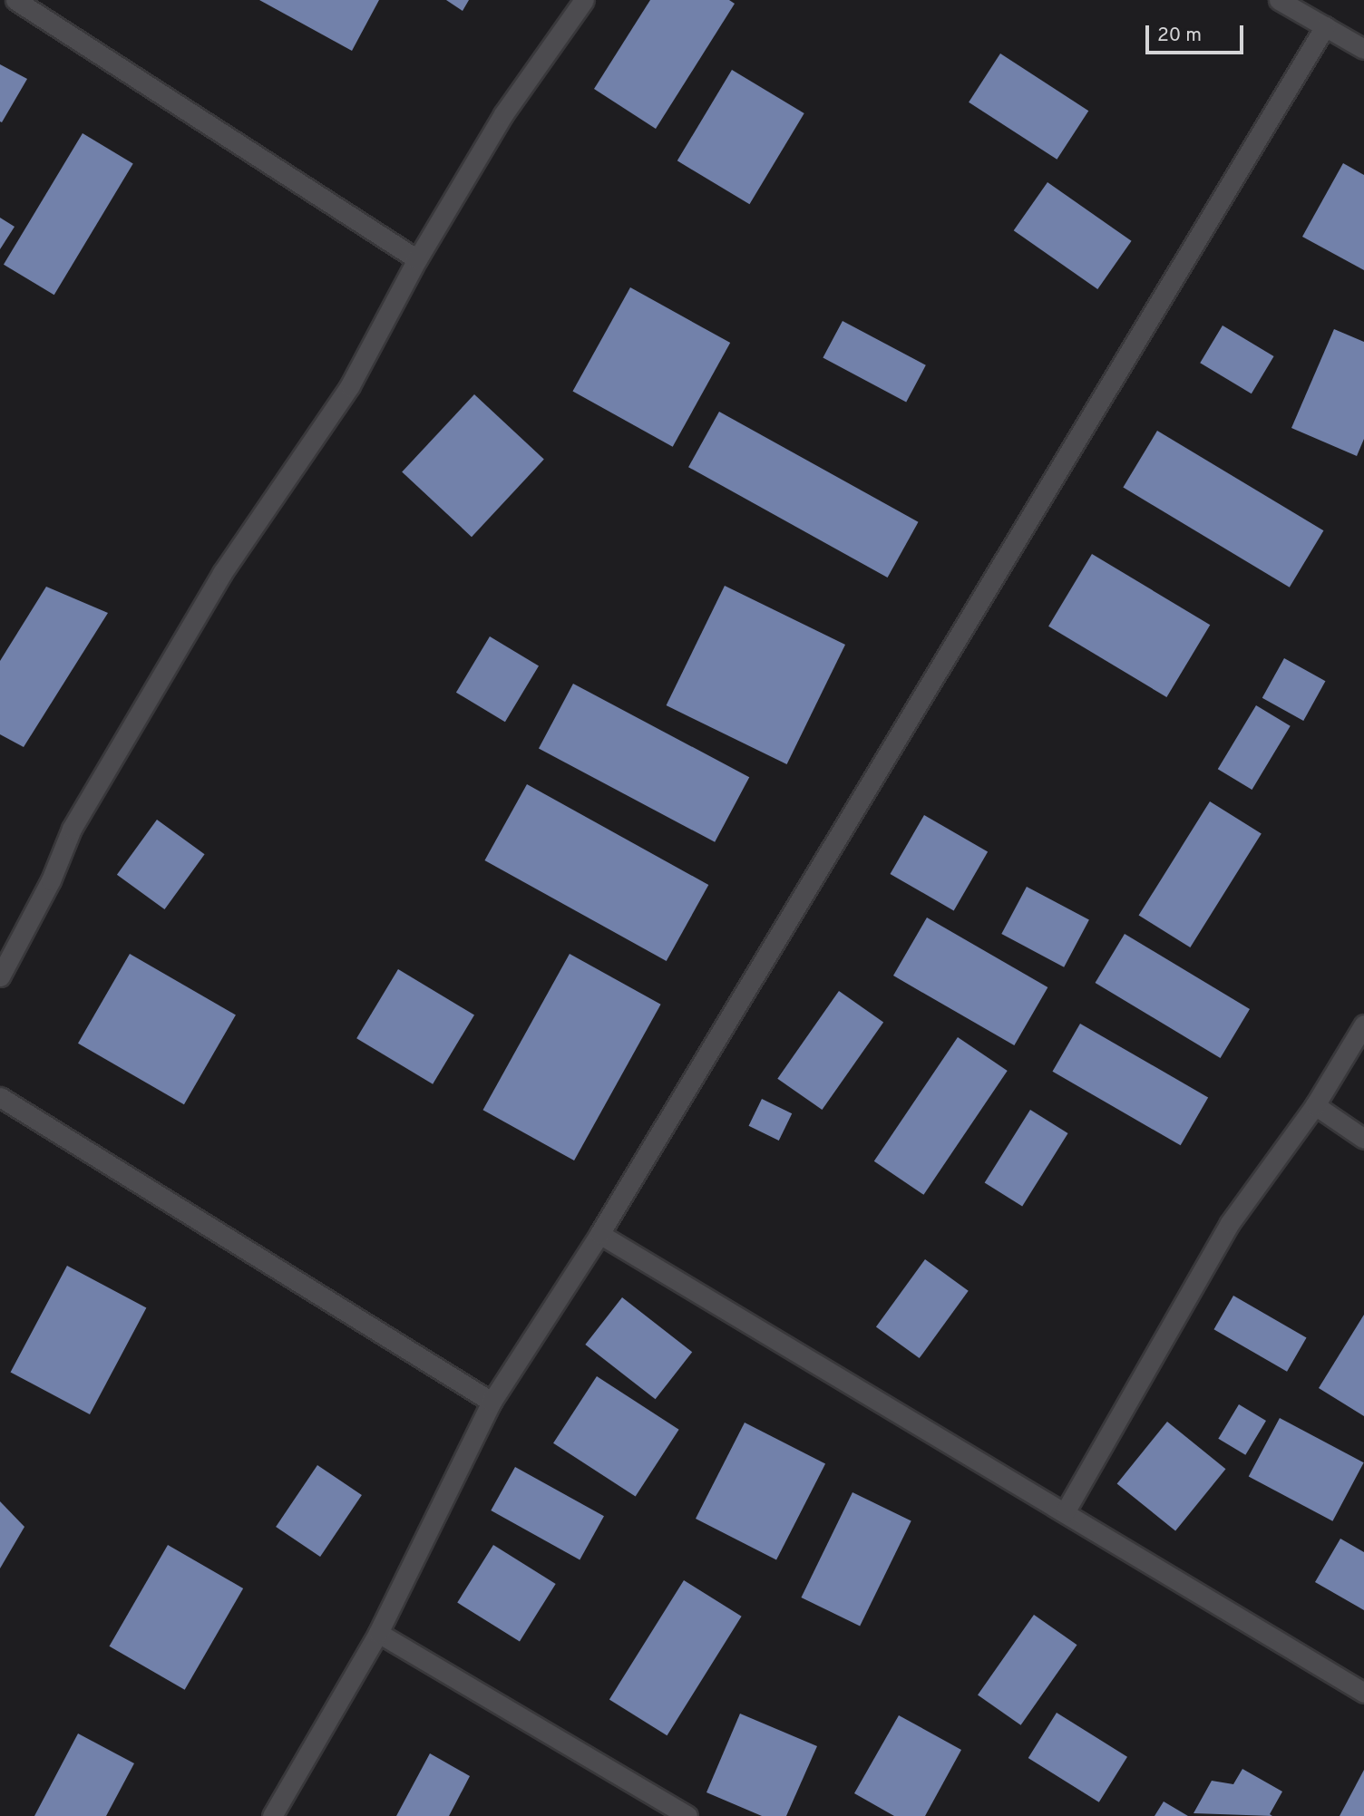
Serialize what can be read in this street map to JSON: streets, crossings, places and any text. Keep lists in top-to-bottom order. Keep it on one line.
{"scale_bar":"20 m"}
